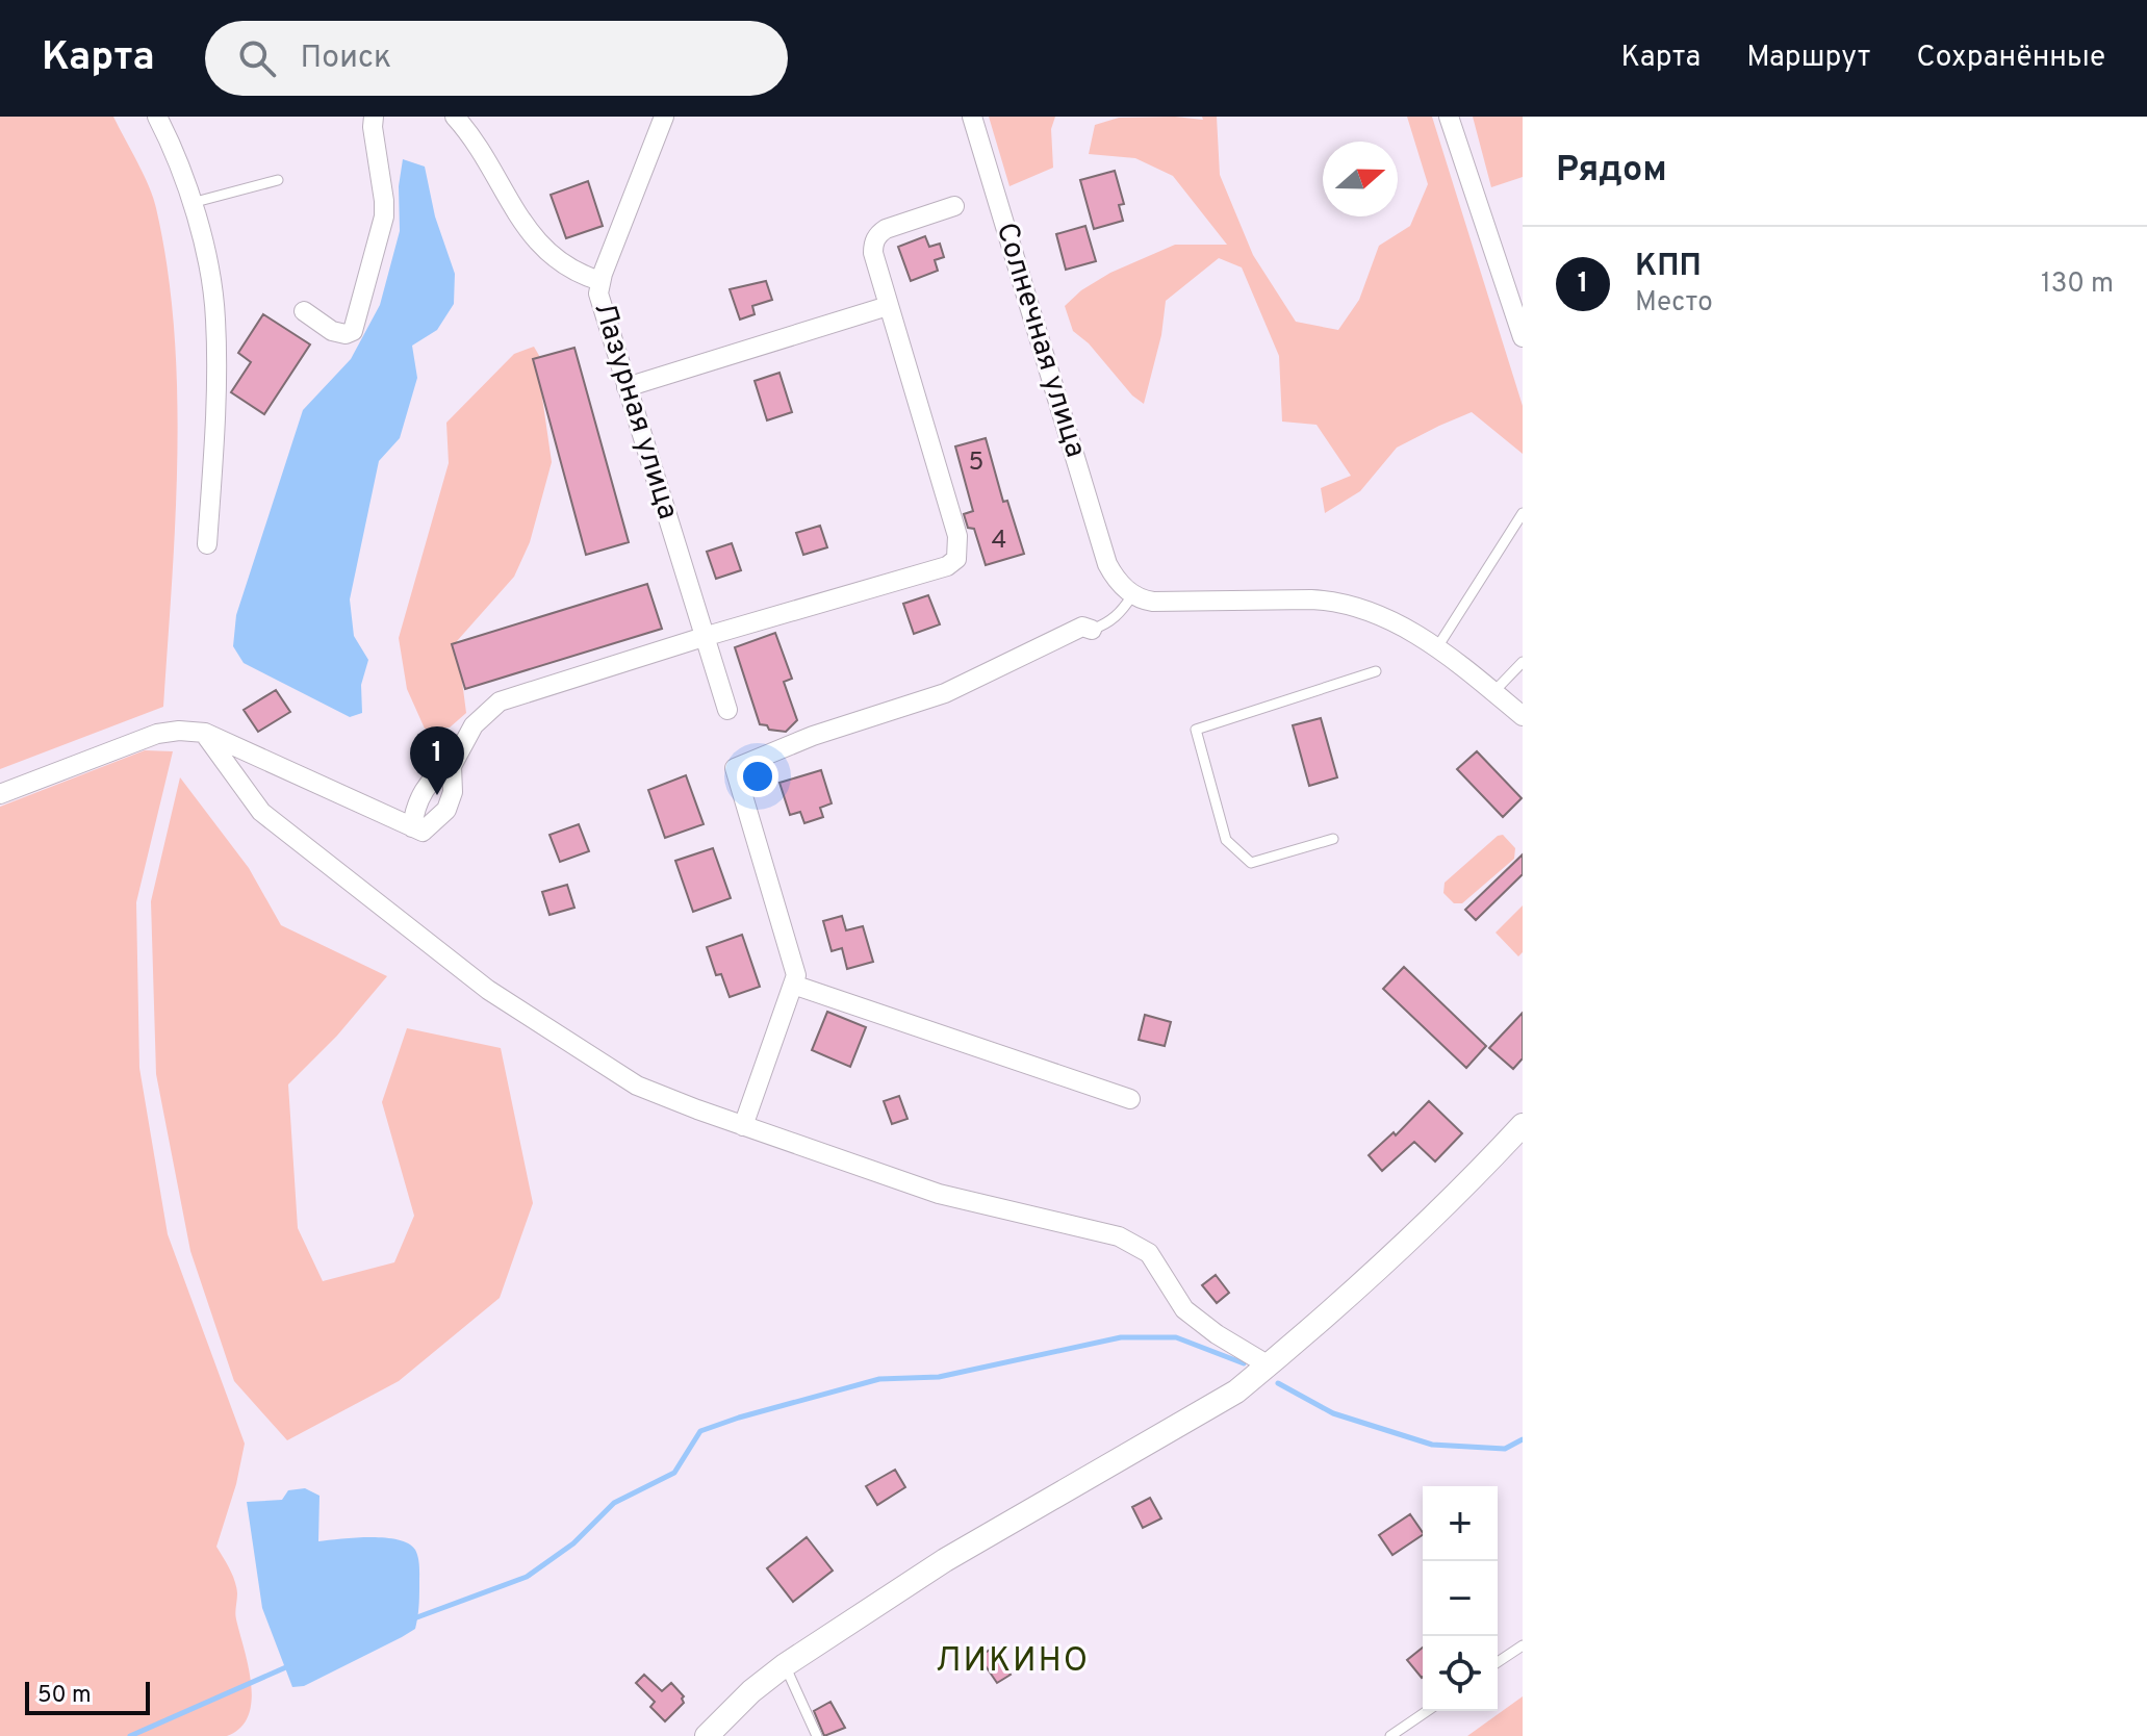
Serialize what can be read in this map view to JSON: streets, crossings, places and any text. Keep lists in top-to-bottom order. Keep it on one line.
{"streets":{"street":["Солнечная улица","Лазурная улица"]},"districts":["ЛИКИНО"],"house_numbers":["5","4"],"scale_bar":"50 m","north":"right","page":{"header":"Карта","search":"Поиск","nav":["Карта","Маршрут","Сохранённые"],"heading":"Рядом","list":[{"mark":"1","name":"КПП","note":"Место","value":"130 m"}],"pins":"1","map_buttons":["+","−"],"scale":"50 m"}}
